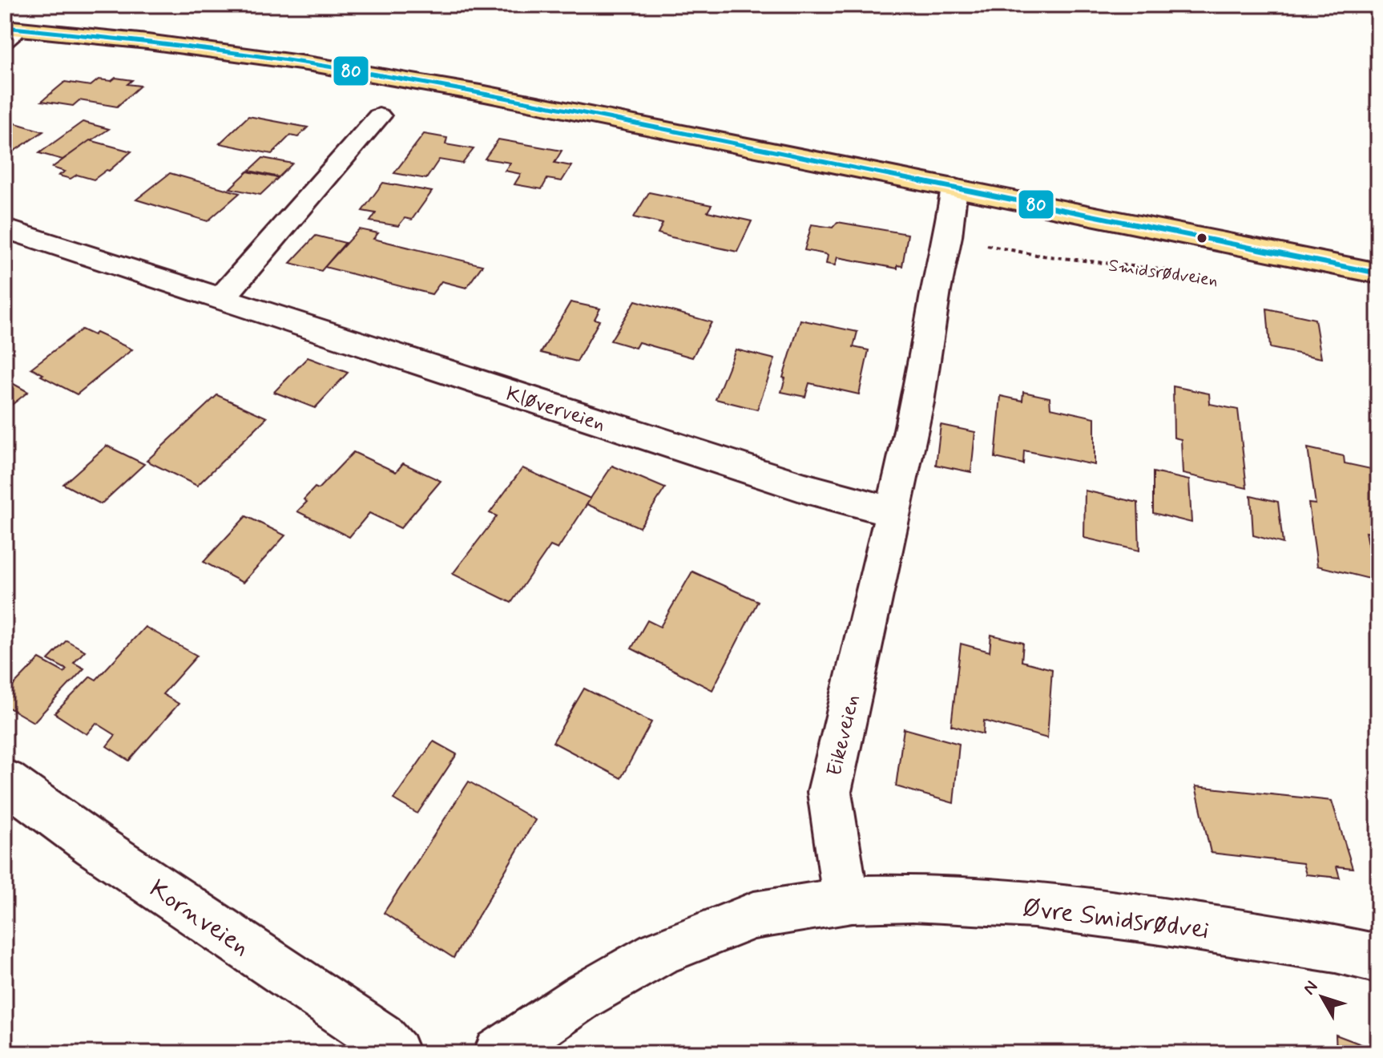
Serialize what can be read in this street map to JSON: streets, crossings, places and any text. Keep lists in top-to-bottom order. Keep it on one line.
{"streets":{"main road":["Smidsrødveien"],"street":["Kløverveien","Eikeveien","Kornveien","Øvre Smidsrødvei"]},"crossings":[["Smidsrødveien","Eikeveien"],["Kløverveien","Eikeveien"],["Eikeveien","Øvre Smidsrødvei"]],"lines":["transit line 80"],"north":"top left"}
